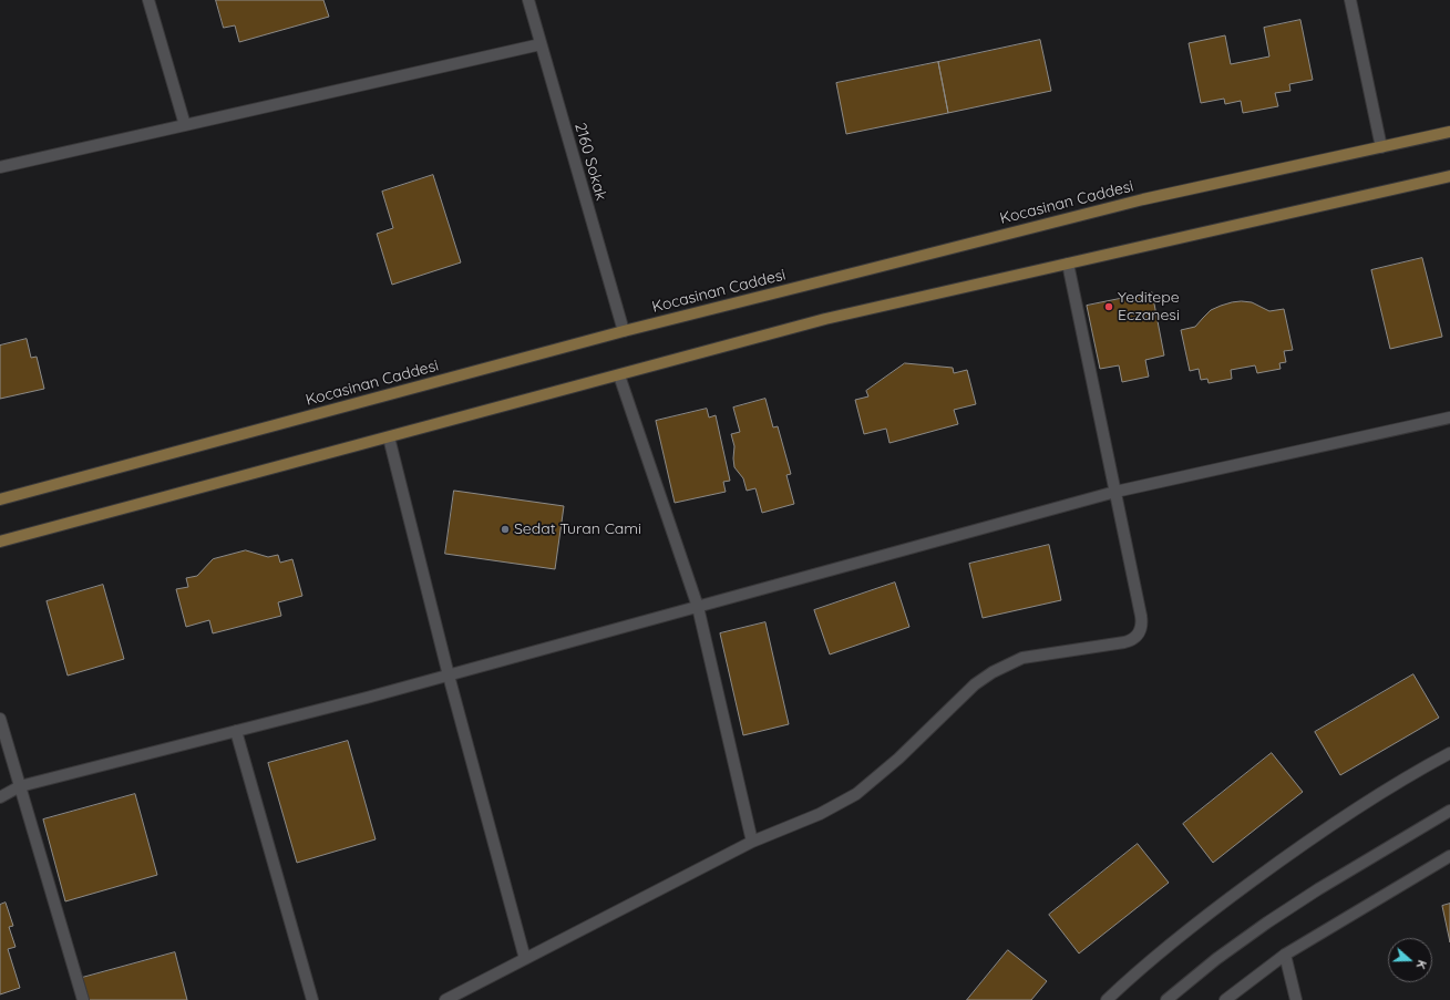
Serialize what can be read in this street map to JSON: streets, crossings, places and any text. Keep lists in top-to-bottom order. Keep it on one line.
{"streets":{"main road":["Kocasinan Caddesi"],"street":["2160 Sokak"]},"crossings":[["2160 Sokak","Kocasinan Caddesi"]],"places":["Yeditepe Eczanesi","Sedat Turan Cami"],"north":"right"}
